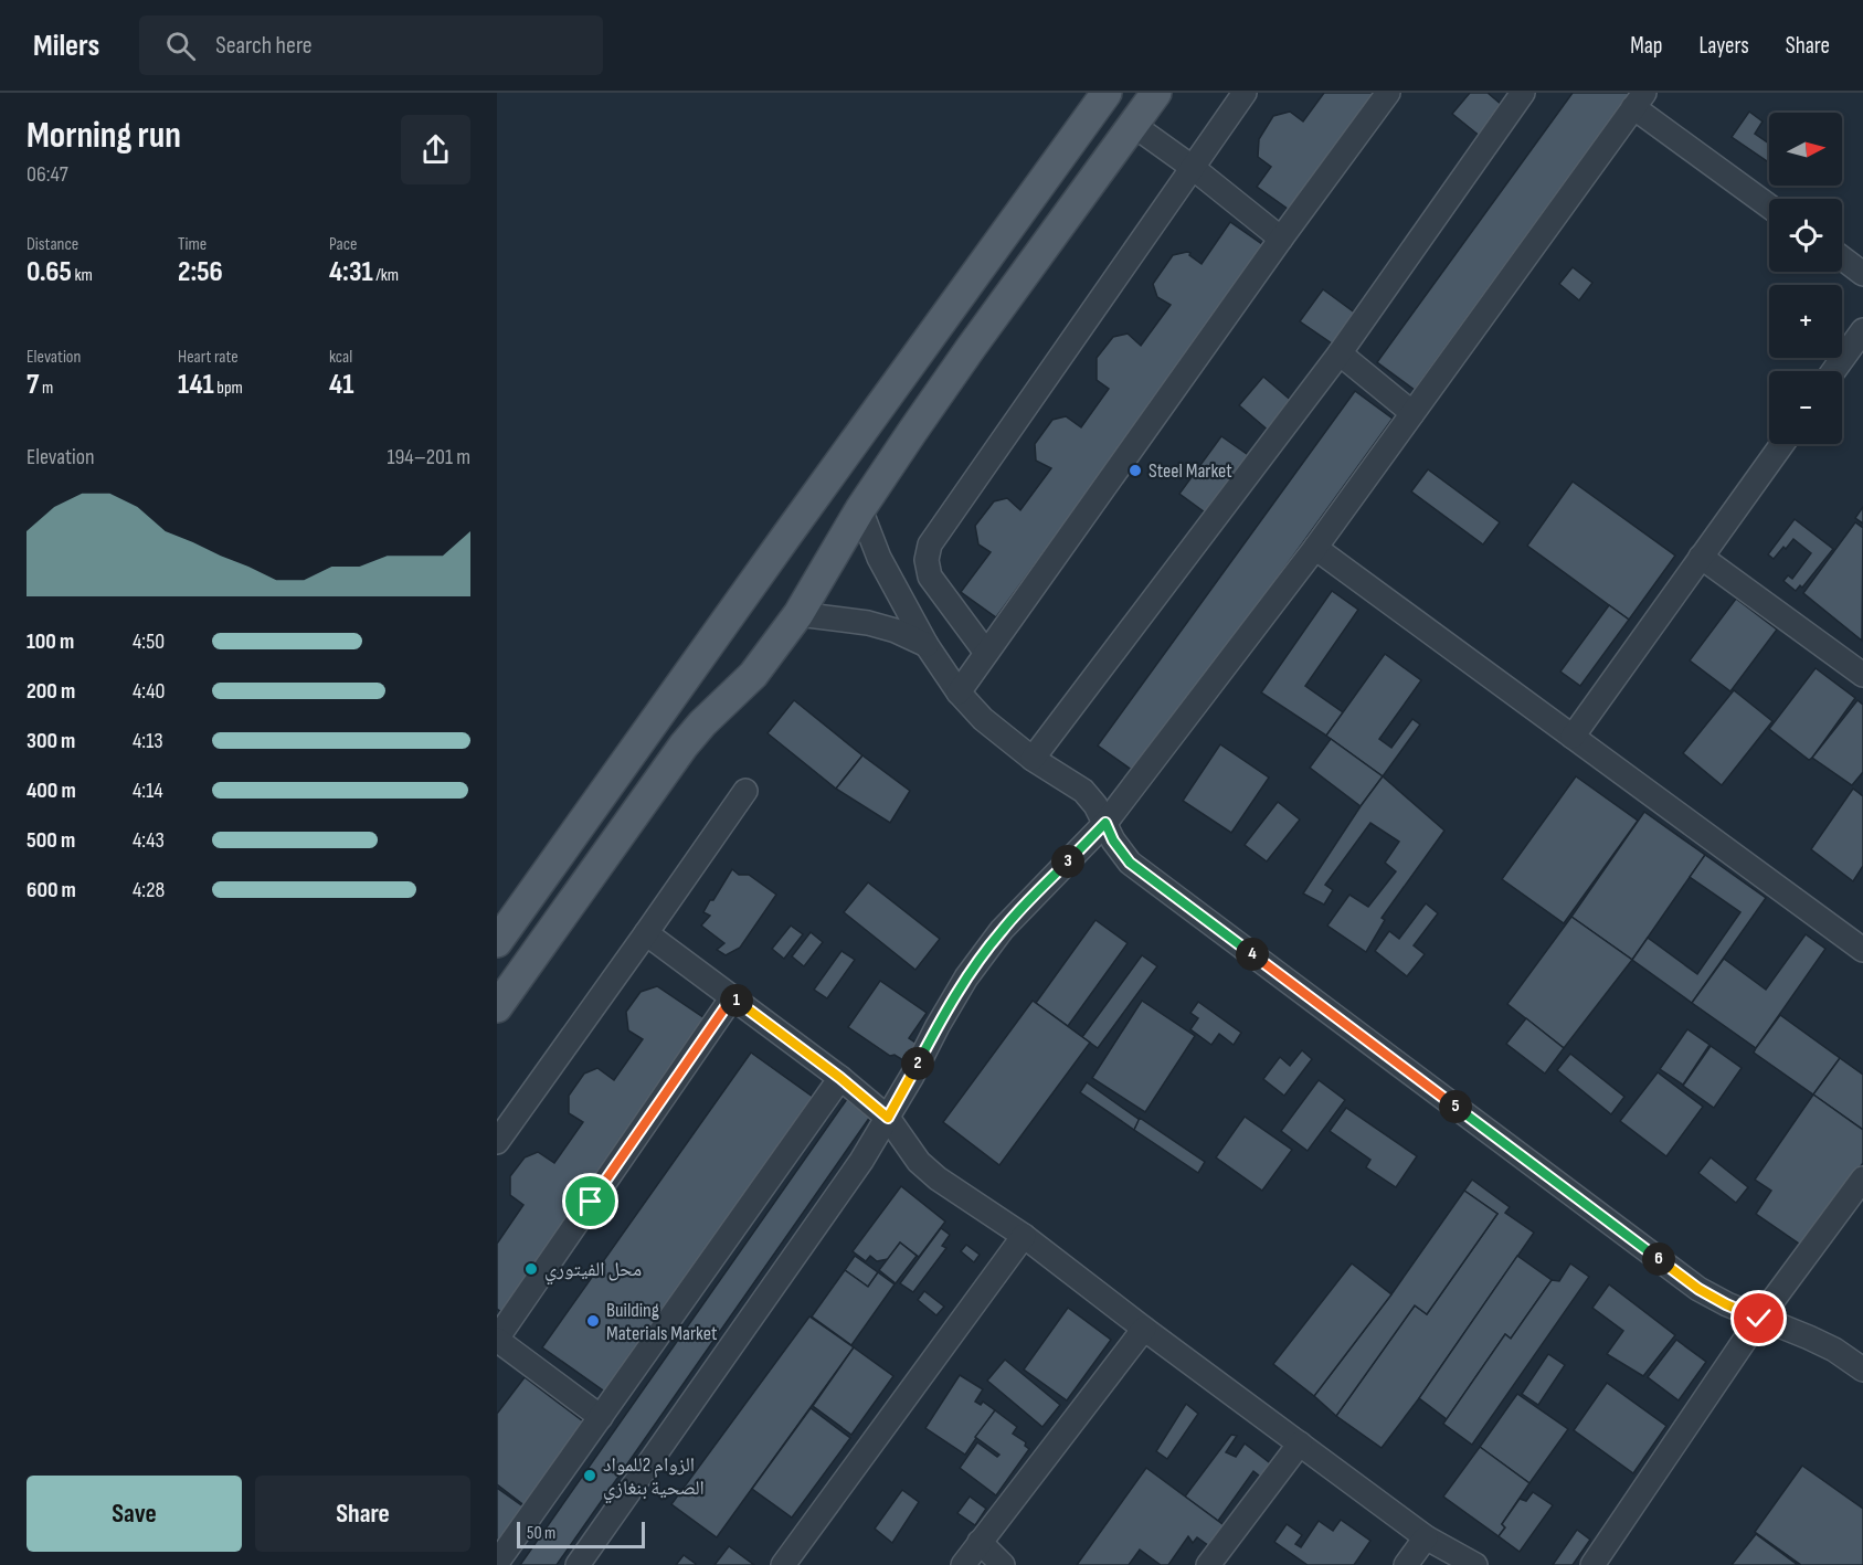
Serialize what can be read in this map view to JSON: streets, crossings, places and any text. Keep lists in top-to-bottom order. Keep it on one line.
{"places":["Steel Market","محل الفيتوري","Building Materials Market","الزوام 2للمواد الصحية بنغازي"],"scale_bar":"50 m","north":"right","page":{"header":"Milers","search":"Search here","nav":["Map","Layers","Share"],"heading":["Morning run","06:47"],"map_buttons":["+","−"],"stats":[["Distance","0.65 km"],["Time","2:56"],["Pace","4:31 /km"],["Elevation","7 m"],["Heart rate","141 bpm"],["kcal","41"]],"chart":["Elevation","194–201 m"],"list":[{"name":"100 m","note":"4:50"},{"name":"200 m","note":"4:40"},{"name":"300 m","note":"4:13"},{"name":"400 m","note":"4:14"},{"name":"500 m","note":"4:43"},{"name":"600 m","note":"4:28"}],"pins":["3","4","1","2","5","6"],"buttons":["Save","Share"],"scale":"50 m"}}
